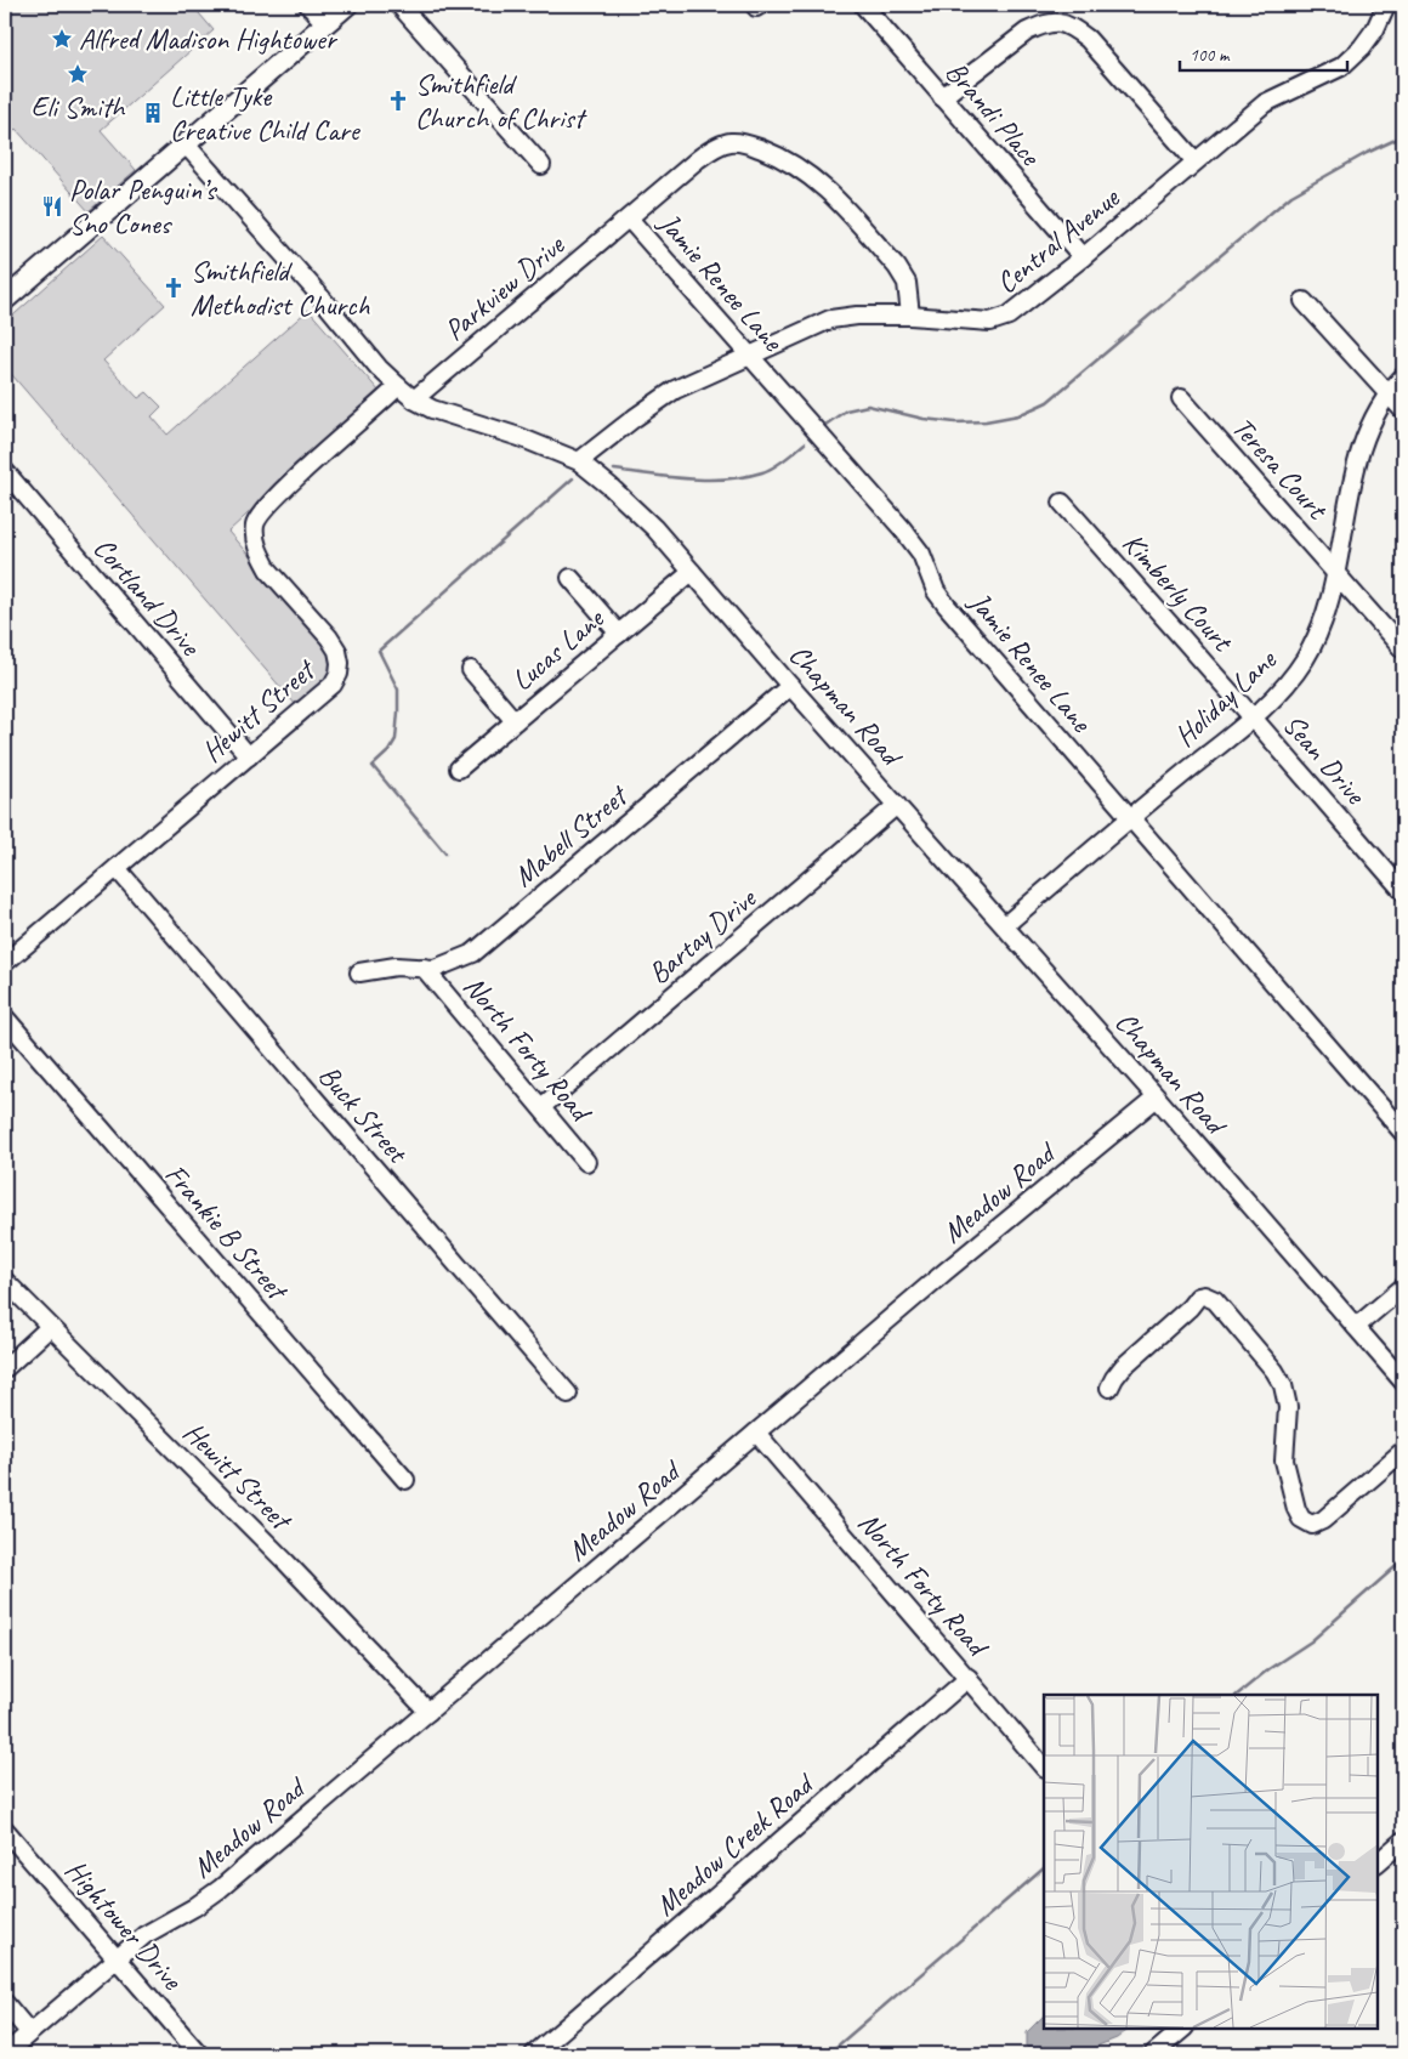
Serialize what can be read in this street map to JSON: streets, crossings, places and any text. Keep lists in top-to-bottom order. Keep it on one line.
{"streets":{"street":["Brandi Place","Central Avenue","Jamie Renee Lane","Parkview Drive","Teresa Court","Kimberly Court","Cortland Drive","Lucas Lane","Holiday Lane","Chapman Road","Hewitt Street","Sean Drive","Mabell Street","Bartay Drive","North Forty Road","Buck Street","Meadow Road","Frankie B Street","Meadow Creek Road","Hightower Drive"]},"crossings":[["Brandi Place","Central Avenue"],["Central Avenue","Jamie Renee Lane"],["Central Avenue","Parkview Drive"],["Central Avenue","Chapman Road"],["Jamie Renee Lane","Parkview Drive"],["Jamie Renee Lane","Holiday Lane"],["Parkview Drive","Chapman Road"],["Teresa Court","Holiday Lane"],["Kimberly Court","Holiday Lane"],["Kimberly Court","Sean Drive"],["Cortland Drive","Hewitt Street"],["Lucas Lane","Chapman Road"],["Holiday Lane","Chapman Road"],["Holiday Lane","Sean Drive"],["Chapman Road","Hewitt Street"],["Chapman Road","Mabell Street"],["Chapman Road","Bartay Drive"],["Chapman Road","Meadow Road"],["Hewitt Street","Buck Street"],["Hewitt Street","Meadow Road"],["Mabell Street","North Forty Road"],["Bartay Drive","North Forty Road"],["North Forty Road","Meadow Road"],["North Forty Road","Meadow Creek Road"],["Meadow Road","Hightower Drive"]],"places":{"place":["Alfred Madison Hightower","Eli Smith"],"church":["Smithfield Church of Christ","Smithfield Methodist Church"],"building":["Little Tyke Creative Child Care"],"restaurant":["Polar Penguin’s Sno Cones"]},"scale_bar":"100 m"}
